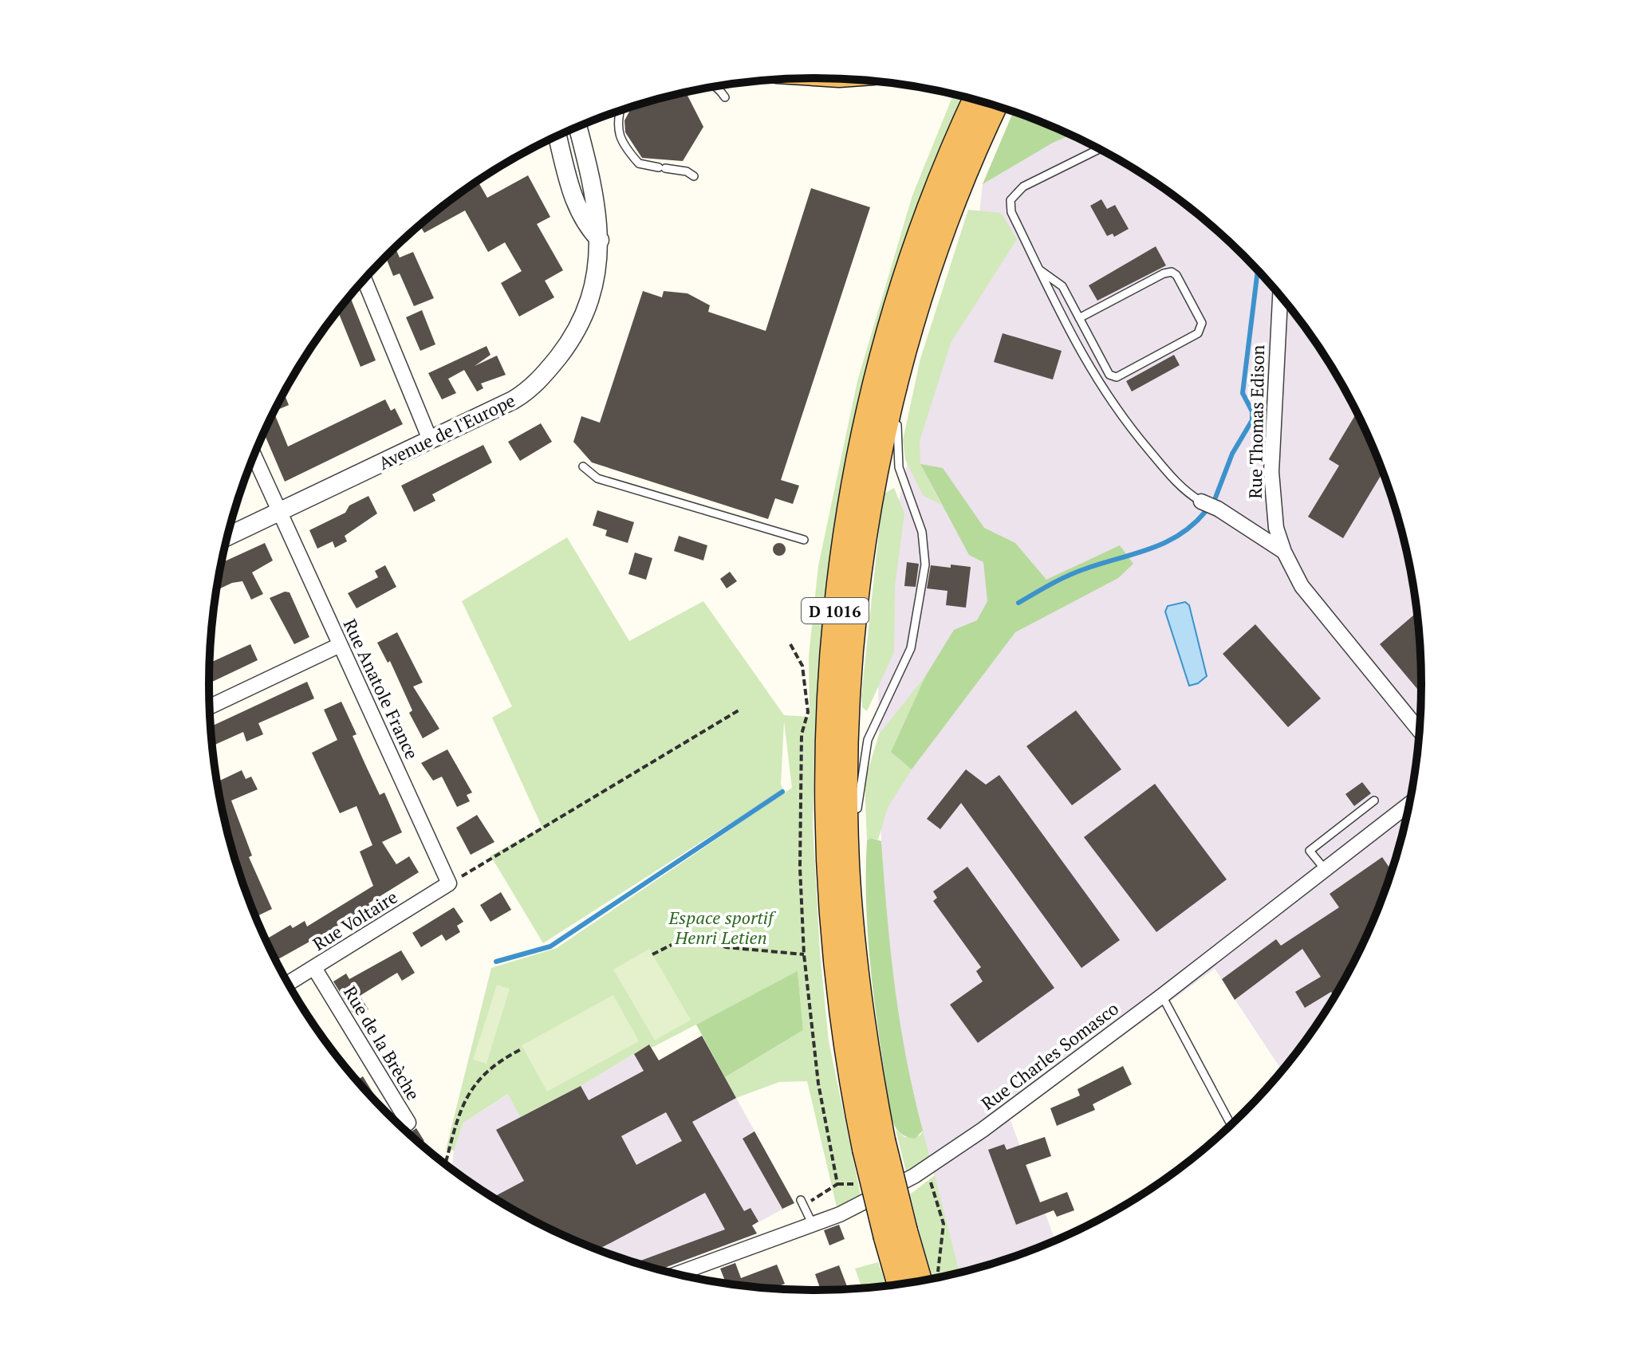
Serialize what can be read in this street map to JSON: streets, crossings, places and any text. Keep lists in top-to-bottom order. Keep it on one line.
{"streets":{"highway":["D 1016"],"street":["Rue Thomas Edison","Avenue de l'Europe","Rue Anatole France","Rue Voltaire","Rue de la Brèche","Rue Charles Somasco"]},"crossings":[["Avenue de l'Europe","Rue Anatole France"],["Rue Anatole France","Rue Voltaire"],["Rue Voltaire","Rue de la Brèche"]],"parks":["Espace sportif Henri Letien"]}
